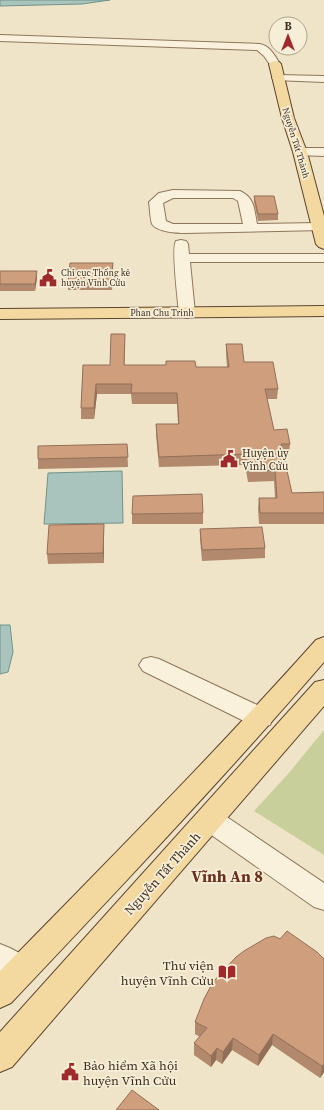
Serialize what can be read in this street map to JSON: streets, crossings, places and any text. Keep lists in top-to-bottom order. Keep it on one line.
{"streets":{"main road":["Nguyễn Tất Thành","Phan Chu Trinh"]},"districts":["Vĩnh An 8"],"places":{"public building":["Chi cục Thống kê huyện Vĩnh Cửu","Huyện ủy Vĩnh Cửu","Bảo hiểm Xã hội huyện Vĩnh Cửu"],"library":["Thư viện huyện Vĩnh Cửu"]},"north":"top"}
